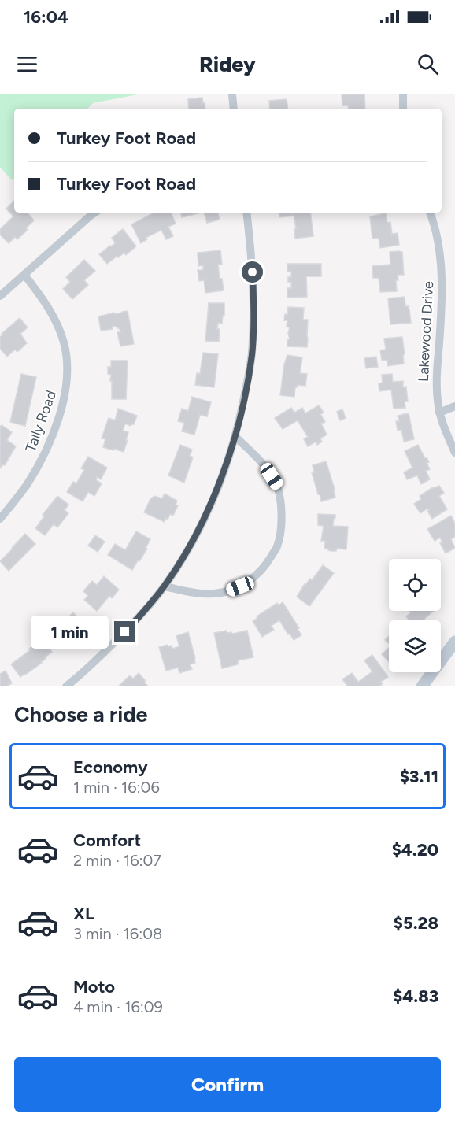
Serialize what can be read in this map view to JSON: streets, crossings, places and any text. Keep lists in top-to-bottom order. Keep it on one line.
{"streets":{"street":["Lakewood Drive","Tally Road"]},"page":{"status":"16:04","header":"Ridey","banner":["Turkey Foot Road","Turkey Foot Road"],"bubble":"1 min","heading":"Choose a ride","list":[{"name":"Economy","note":"1 min · 16:06","value":"$3.11"},{"name":"Comfort","note":"2 min · 16:07","value":"$4.20"},{"name":"XL","note":"3 min · 16:08","value":"$5.28"},{"name":"Moto","note":"4 min · 16:09","value":"$4.83"}],"buttons":"Confirm"}}
